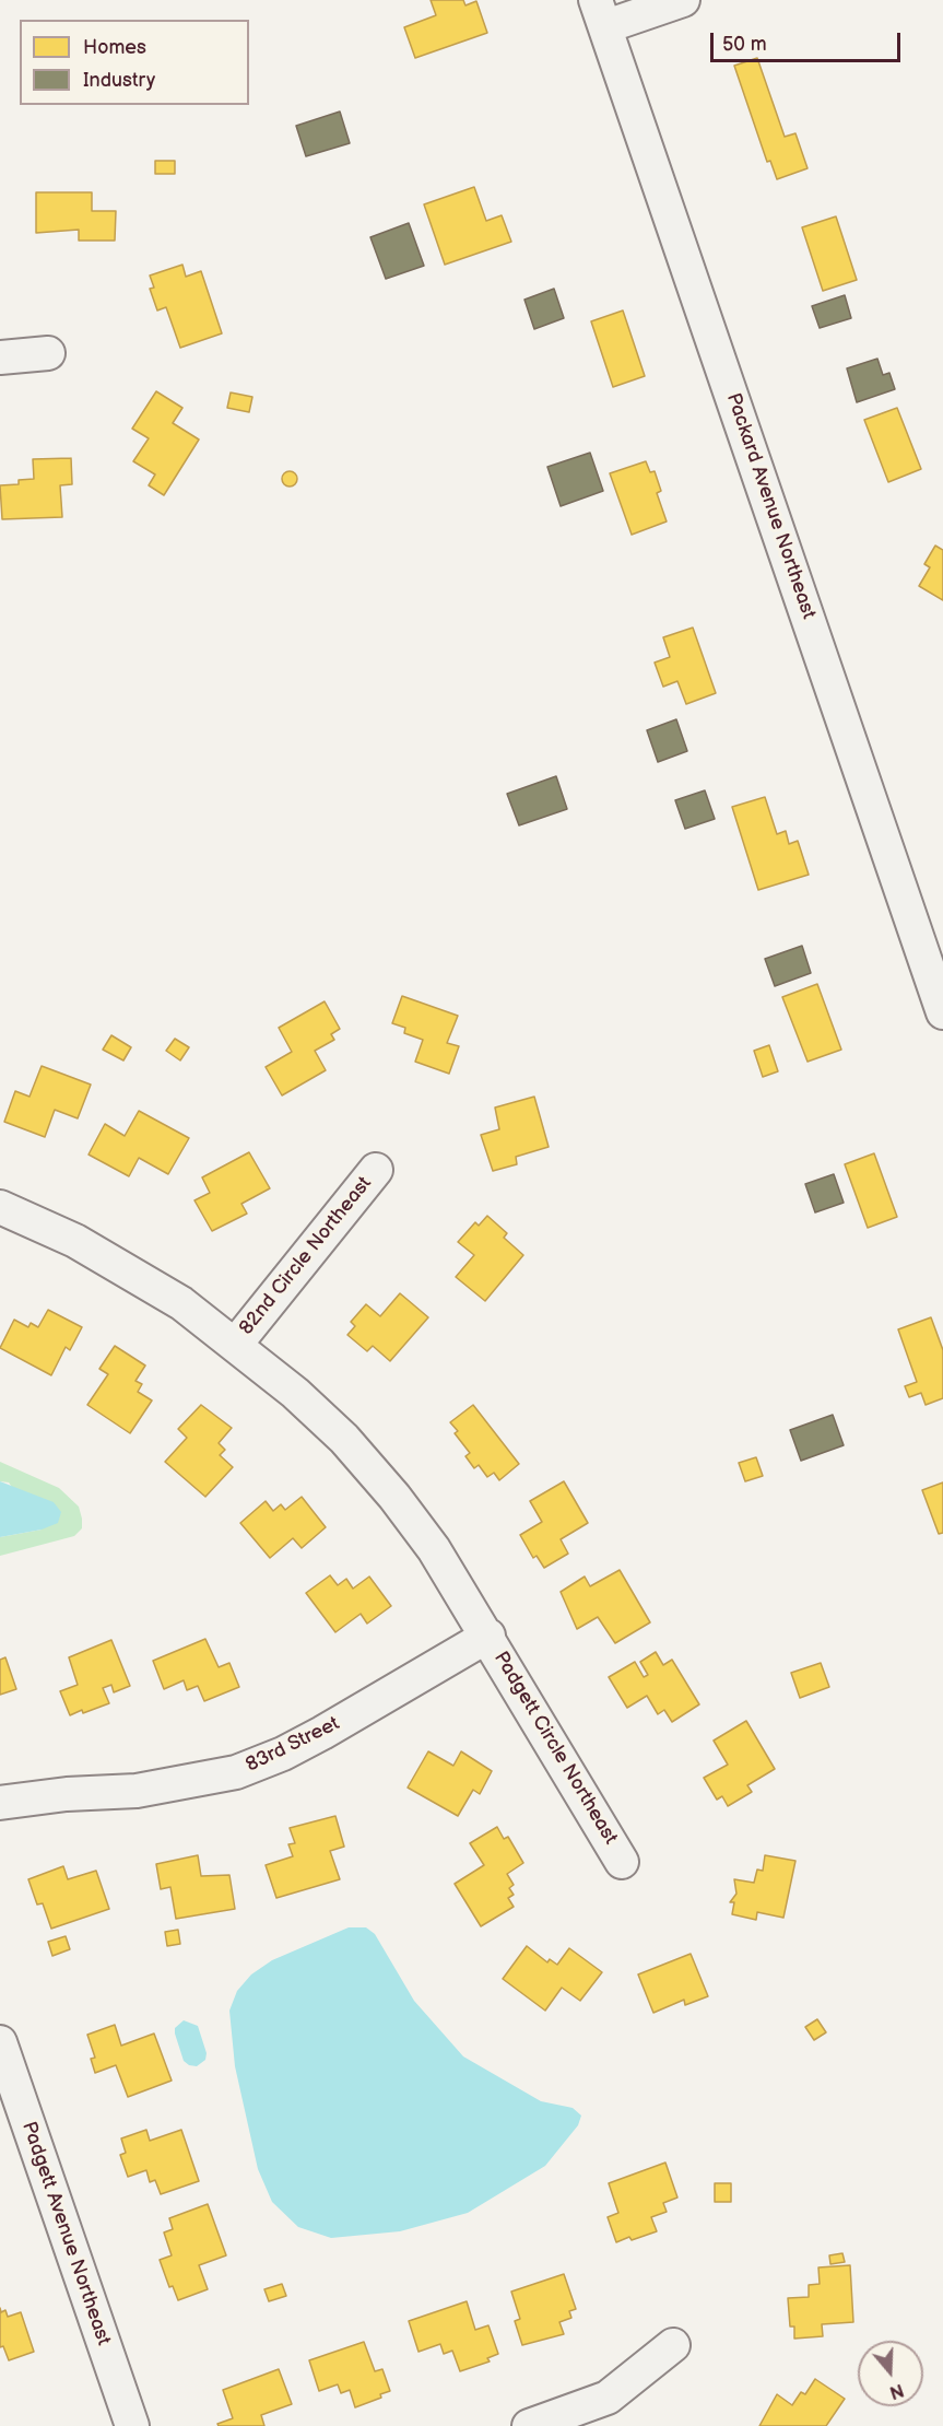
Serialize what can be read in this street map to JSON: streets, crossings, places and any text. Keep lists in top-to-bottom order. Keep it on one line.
{"streets":{"street":["Packard Avenue Northeast","82nd Circle Northeast","83rd Street","Padgett Circle Northeast","Padgett Avenue Northeast"]},"crossings":[["83rd Street","Padgett Circle Northeast"]],"legend":["Homes","Industry"],"scale_bar":"50 m","north":"bottom"}
